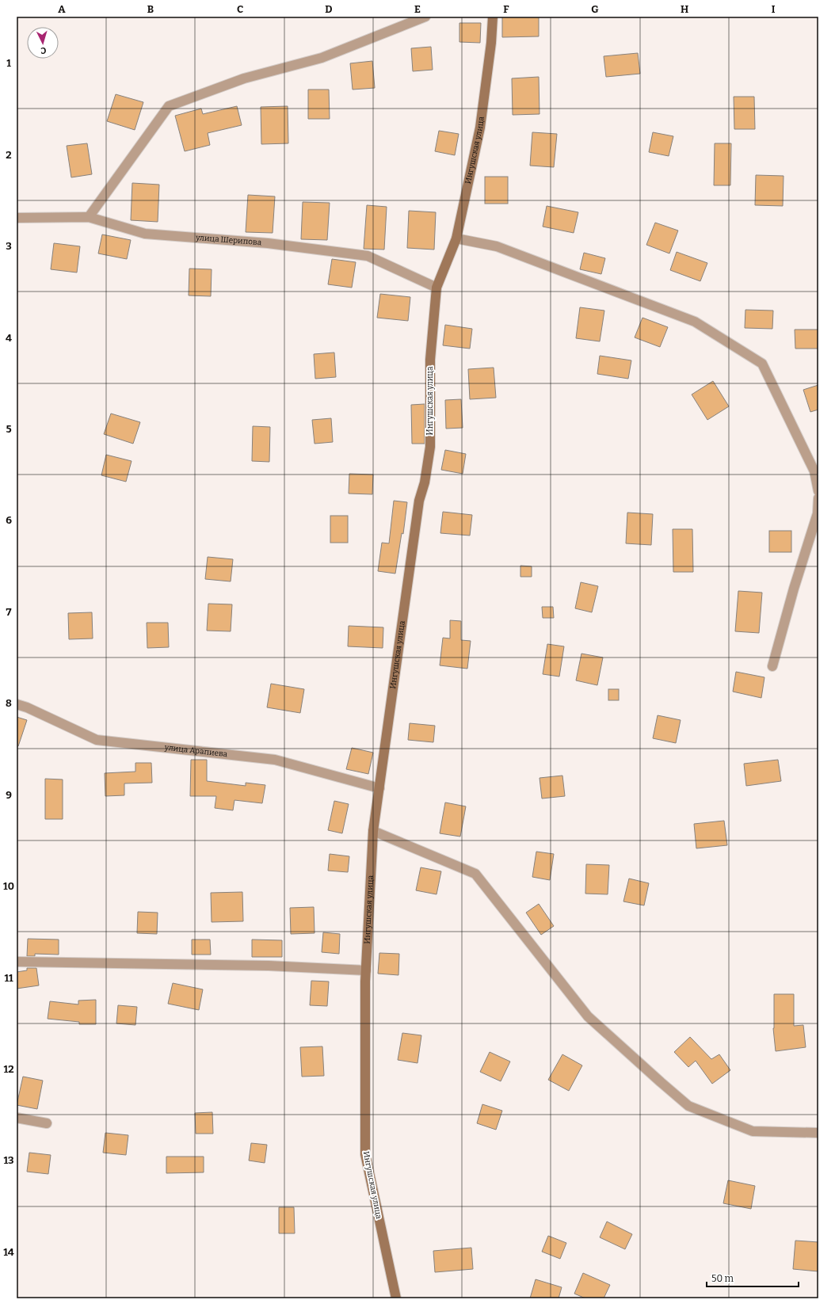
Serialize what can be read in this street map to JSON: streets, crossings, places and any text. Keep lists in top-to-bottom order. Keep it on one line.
{"streets":{"street":["Ингушская улица","улица Шерипова","улица Арапиева"]},"crossings":[["Ингушская улица","улица Шерипова"],["Ингушская улица","улица Арапиева"]],"scale_bar":"50 m","north":"bottom","grid":{"columns":["A","B","C","D","E","F","G","H","I"],"rows":["1","2","3","4","5","6","7","8","9","10","11","12","13","14"]}}
